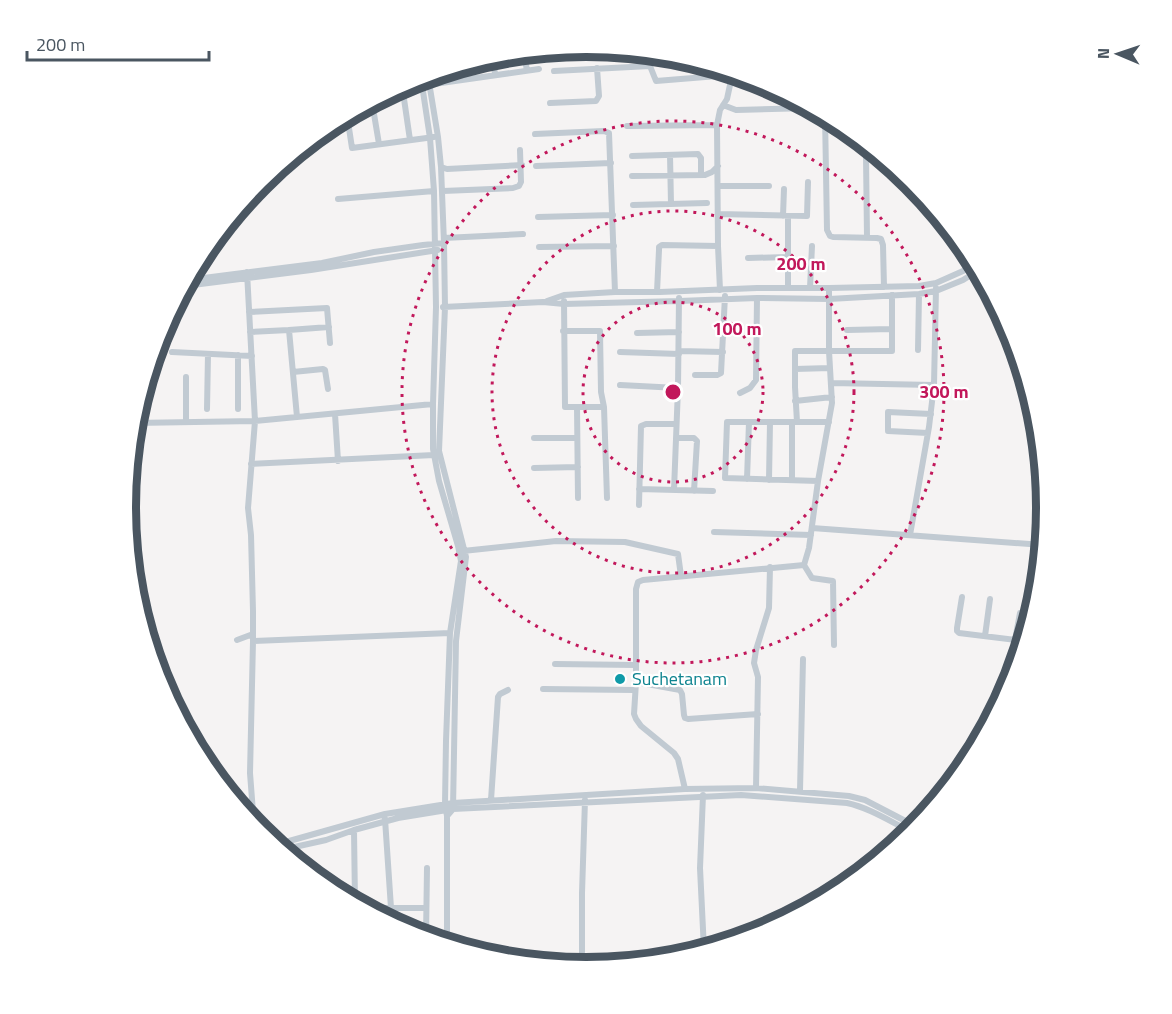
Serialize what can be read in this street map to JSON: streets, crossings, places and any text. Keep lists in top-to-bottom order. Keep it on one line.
{"places":["Suchetanam"],"scale_bar":"200 m","north":"left","rings":["200 m","100 m","300 m"]}
